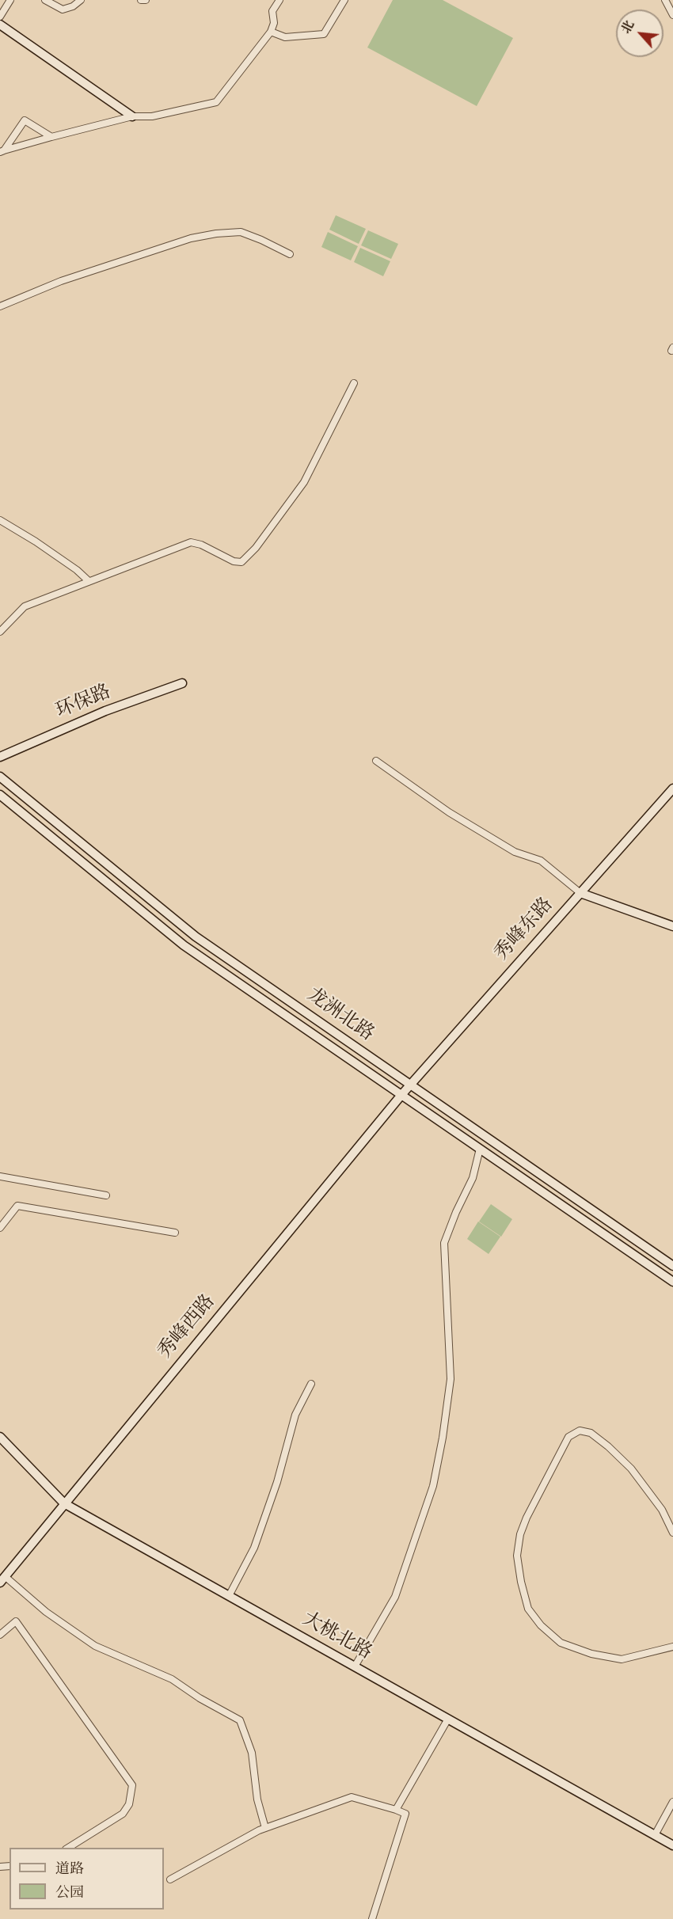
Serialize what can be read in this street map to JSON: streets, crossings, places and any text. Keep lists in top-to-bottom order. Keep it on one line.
{"streets":{"street":["环保路","秀峰东路","龙洲北路","秀峰西路","大桃北路"]},"crossings":[["秀峰东路","龙洲北路"],["秀峰东路","秀峰西路"],["龙洲北路","秀峰西路"],["秀峰西路","大桃北路"]],"legend":["道路","公园"],"north":"top left"}
